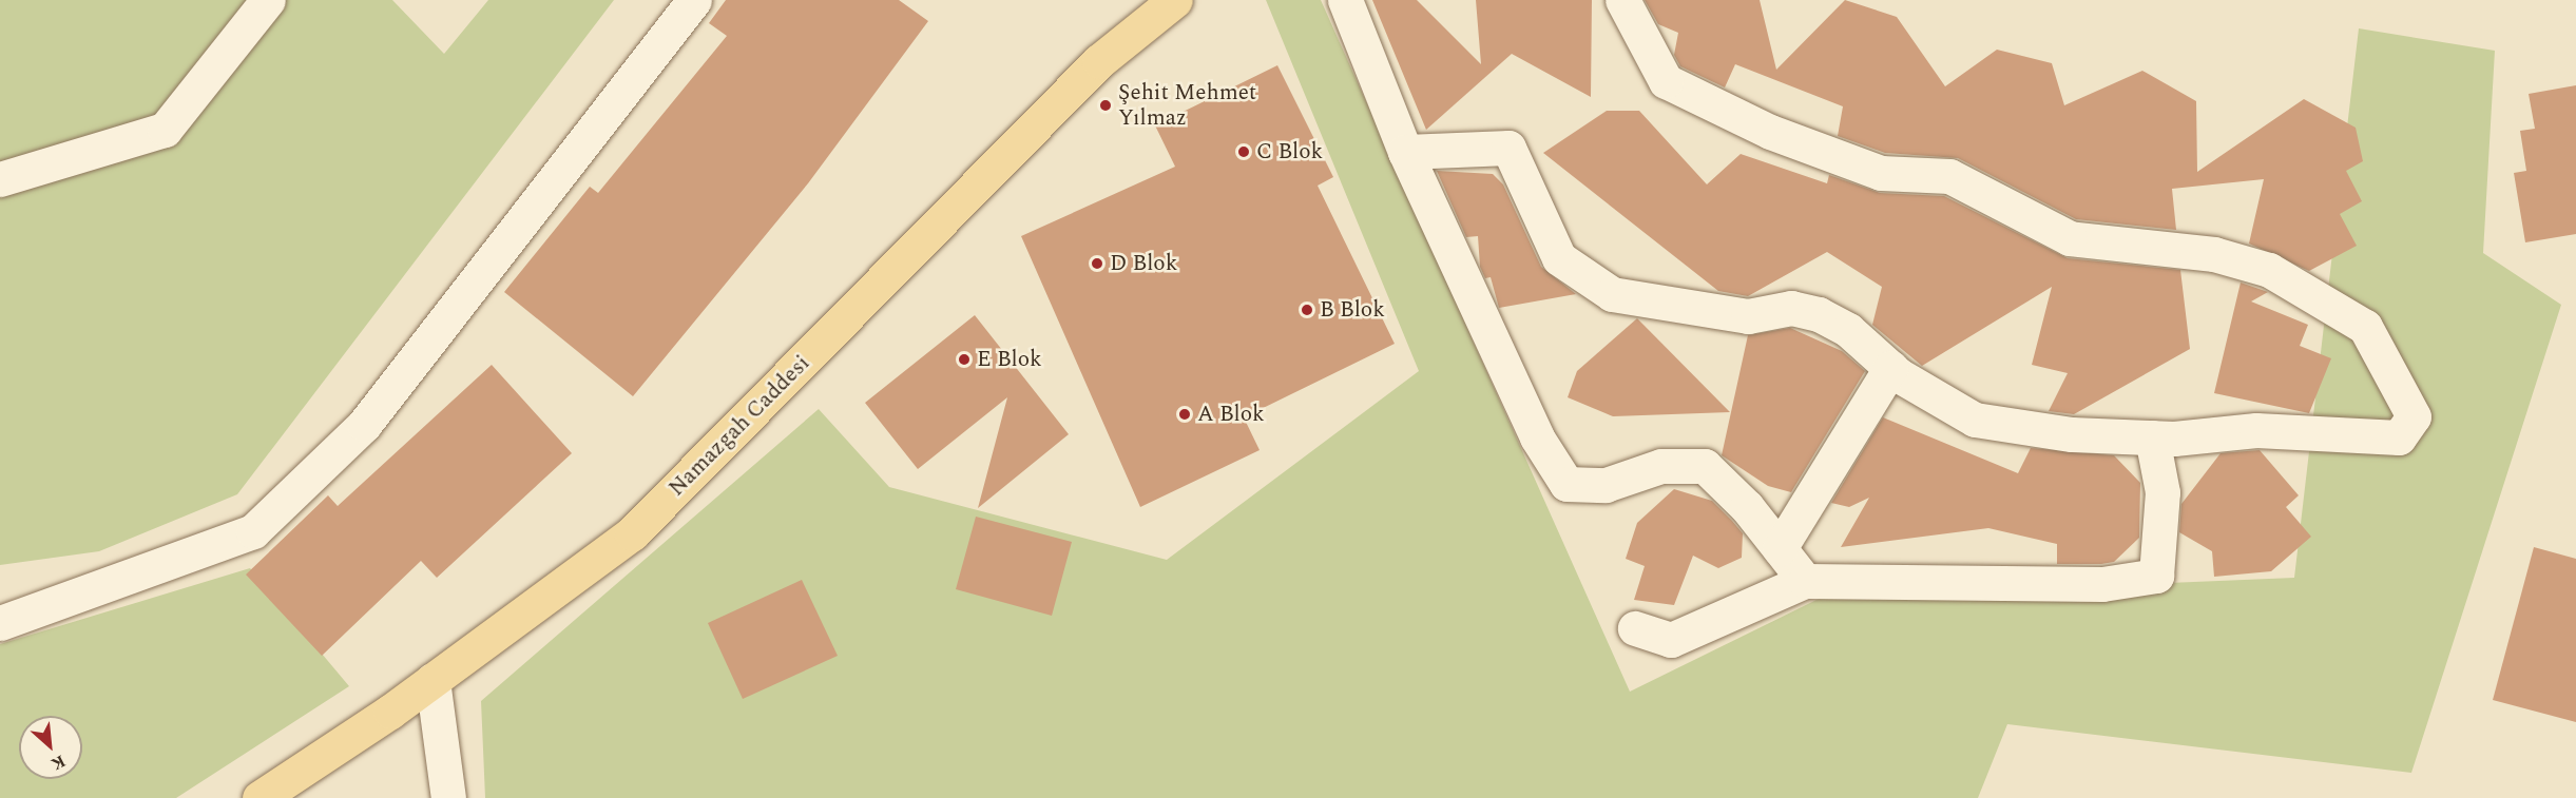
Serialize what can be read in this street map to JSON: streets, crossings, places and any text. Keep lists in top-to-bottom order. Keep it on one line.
{"streets":{"main road":["Namazgah Caddesi"]},"places":["Şehit Mehmet Yılmaz","C Blok","D Blok","B Blok","E Blok","A Blok"],"north":"bottom right"}
